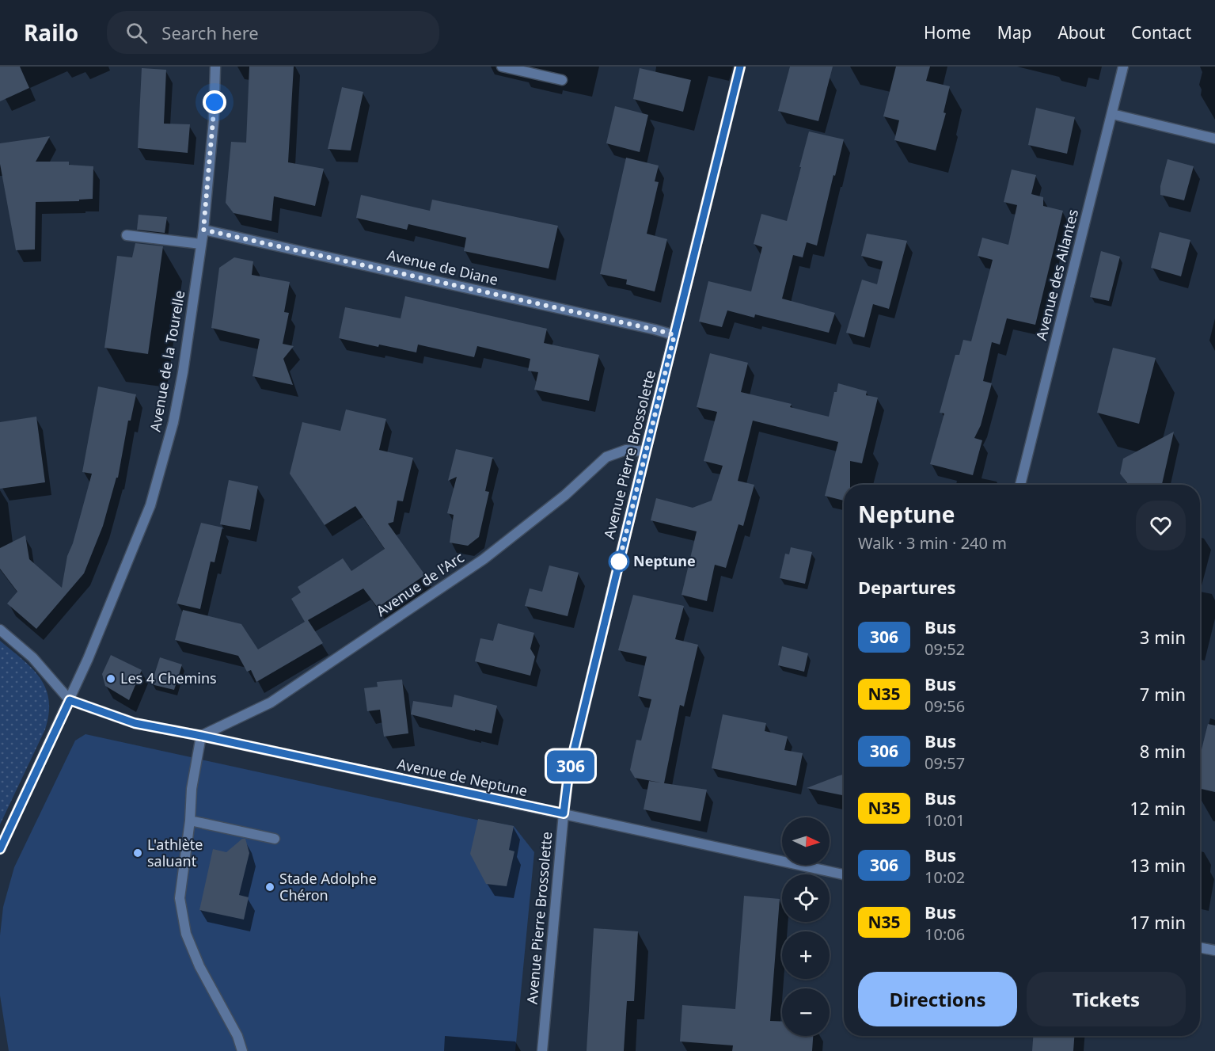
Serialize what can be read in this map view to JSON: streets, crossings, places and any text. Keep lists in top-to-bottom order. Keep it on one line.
{"streets":{"street":["Avenue de Diane","Avenue des Ailantes","Avenue de la Tourelle","Avenue Pierre Brossolette","Avenue de l'Arc","Avenue de Neptune"]},"crossings":[["Avenue de Diane","Avenue de la Tourelle"],["Avenue de Diane","Avenue Pierre Brossolette"],["Avenue de la Tourelle","Avenue de Neptune"],["Avenue Pierre Brossolette","Avenue de l'Arc"],["Avenue Pierre Brossolette","Avenue de Neptune"],["Avenue de l'Arc","Avenue de Neptune"]],"places":["Neptune","Les 4 Chemins","L'athlète saluant","Stade Adolphe Chéron"],"lines":["bus line 306"],"north":"right","page":{"header":"Railo","search":"Search here","nav":["Home","Map","About","Contact"],"on_map":"306","heading":[["Neptune","Walk · 3 min · 240 m"],"Departures"],"list":[{"mark":"306","name":"Bus","note":"09:52","value":"3 min"},{"mark":"N35","name":"Bus","note":"09:56","value":"7 min"},{"mark":"306","name":"Bus","note":"09:57","value":"8 min"},{"mark":"N35","name":"Bus","note":"10:01","value":"12 min"},{"mark":"306","name":"Bus","note":"10:02","value":"13 min"},{"mark":"N35","name":"Bus","note":"10:06","value":"17 min"}],"map_buttons":["+","−"],"buttons":["Directions","Tickets"]}}
